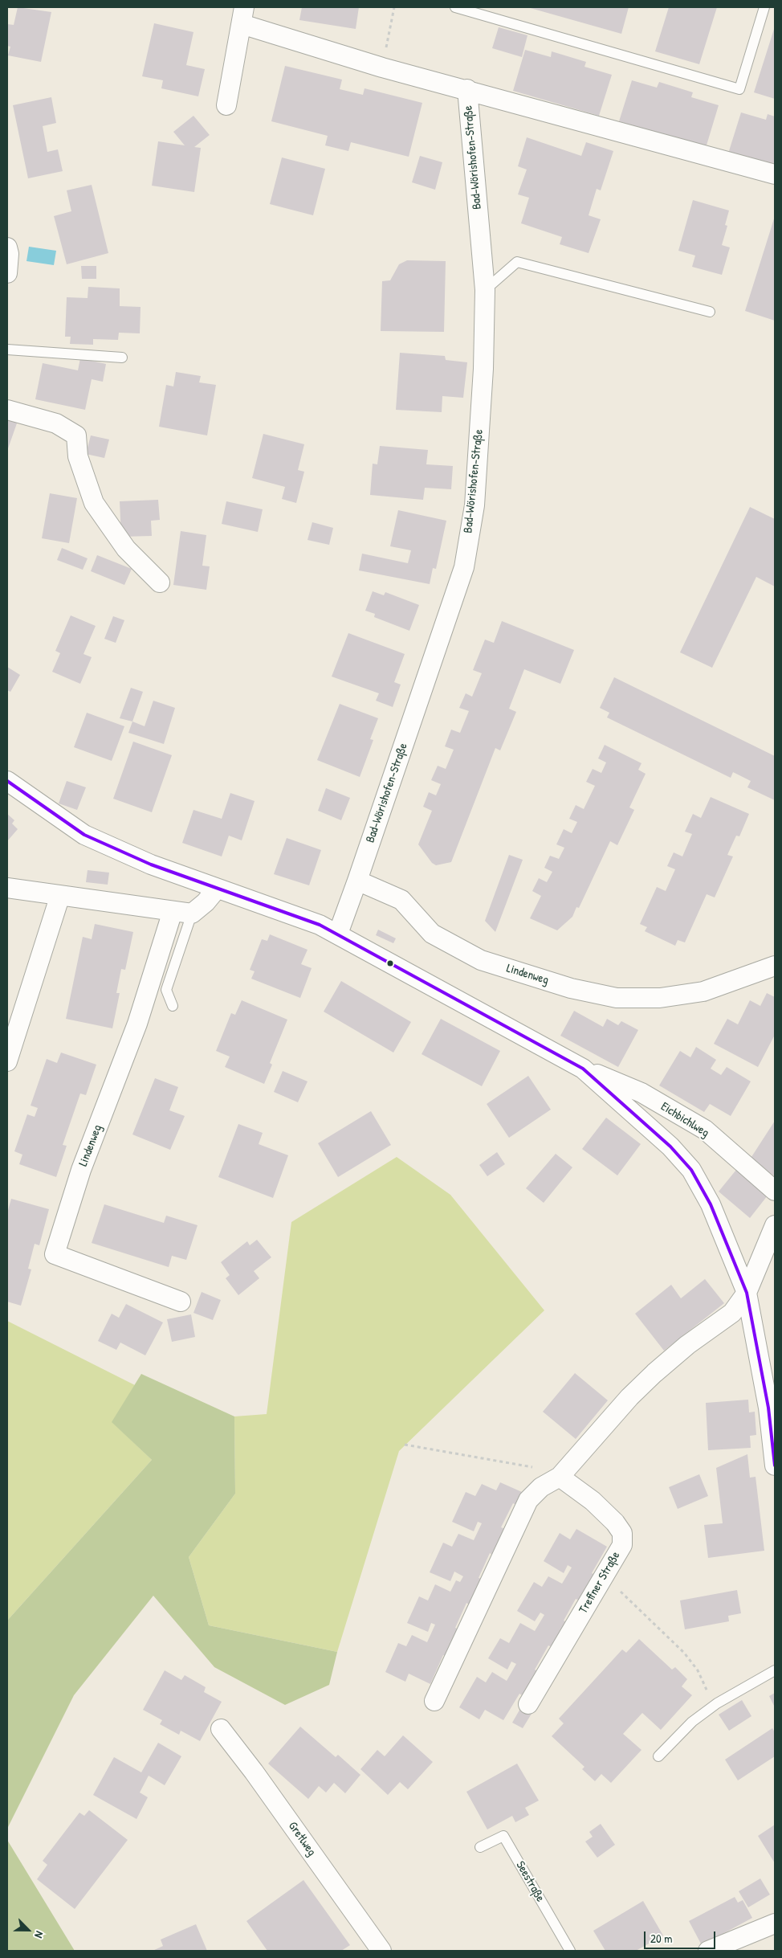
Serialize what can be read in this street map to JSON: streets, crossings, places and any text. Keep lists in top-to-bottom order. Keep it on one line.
{"streets":{"street":["Bad-Wörishofen-Straße","Lindenweg","Eichbichlweg","Treffner Straße","Gretlweg"],"lane":["Seestraße"]},"crossings":[["Bad-Wörishofen-Straße","Lindenweg"]],"scale_bar":"20 m","north":"bottom right"}
